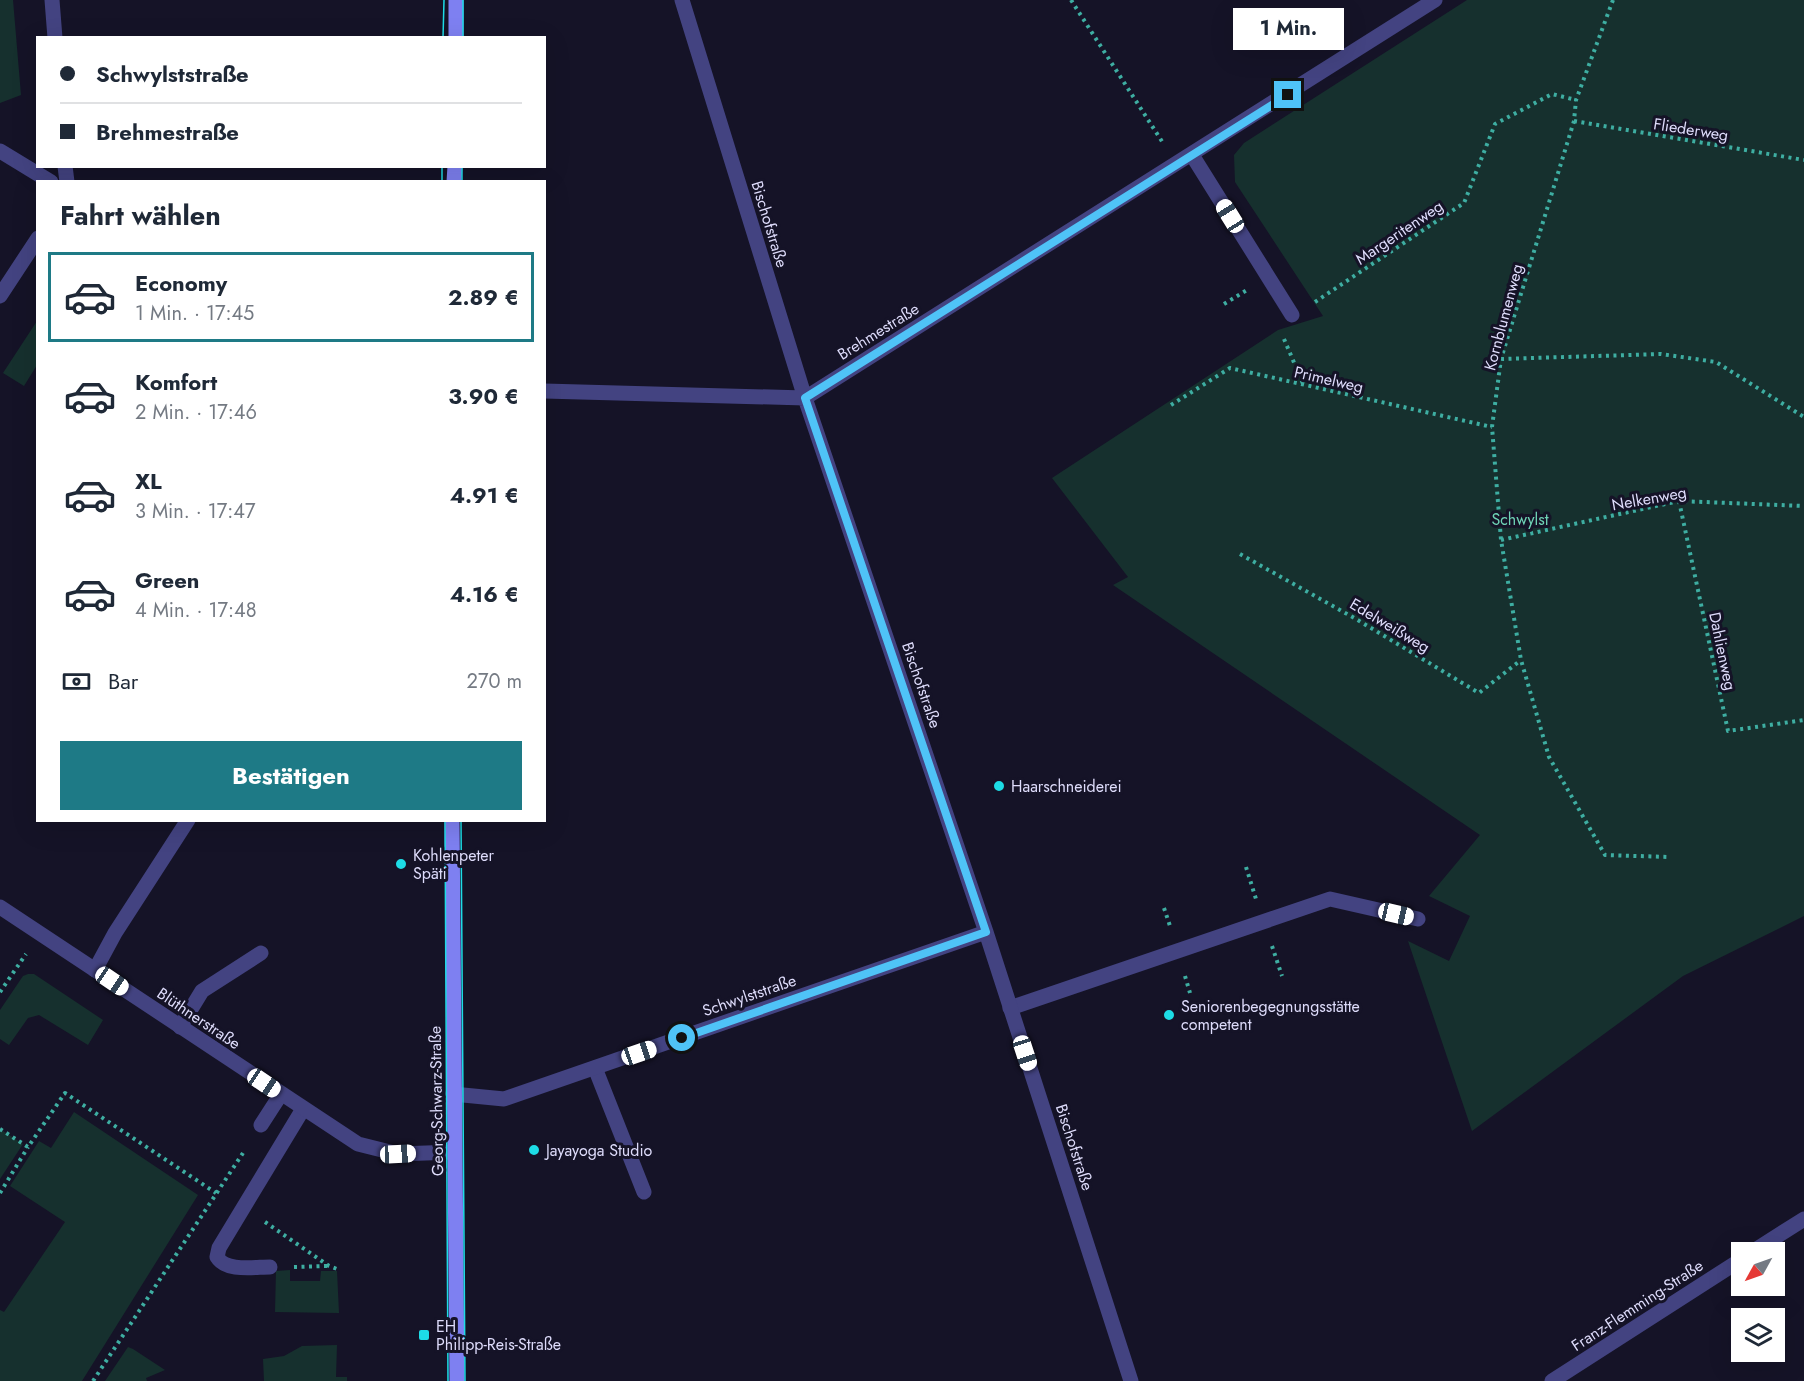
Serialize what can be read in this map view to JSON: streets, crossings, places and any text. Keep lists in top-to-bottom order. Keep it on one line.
{"streets":{"street":["Bischofstraße","Brehmestraße","Schwylststraße","Blüthnerstraße","Georg-Schwarz-Straße","Franz-Flemming-Straße"],"path":["Fliederweg","Margeritenweg","Kornblumenweg","Primelweg","Nelkenweg","Edelweißweg","Dahlienweg"]},"crossings":[["Fliederweg","Kornblumenweg"],["Bischofstraße","Brehmestraße"],["Bischofstraße","Schwylststraße"],["Margeritenweg","Kornblumenweg"],["Kornblumenweg","Primelweg"],["Kornblumenweg","Nelkenweg"],["Kornblumenweg","Edelweißweg"],["Nelkenweg","Dahlienweg"],["Schwylststraße","Georg-Schwarz-Straße"],["Blüthnerstraße","Georg-Schwarz-Straße"]],"parks":["Schwylst"],"places":{"other":["Haarschneiderei","Kohlenpeter Späti","Seniorenbegegnungsstätte competent","Jayayoga Studio"],"transit":["EH Philipp-Reis-Straße"]},"north":"bottom left","page":{"bubble":"1 Min.","banner":["Schwylststraße","Brehmestraße"],"heading":"Fahrt wählen","list":[{"name":"Economy","note":"1 Min. · 17:45","value":"2.89 €"},{"name":"Komfort","note":"2 Min. · 17:46","value":"3.90 €"},{"name":"XL","note":"3 Min. · 17:47","value":"4.91 €"},{"name":"Green","note":"4 Min. · 17:48","value":"4.16 €"}],"pay":["Bar","270 m"],"buttons":"Bestätigen"}}
